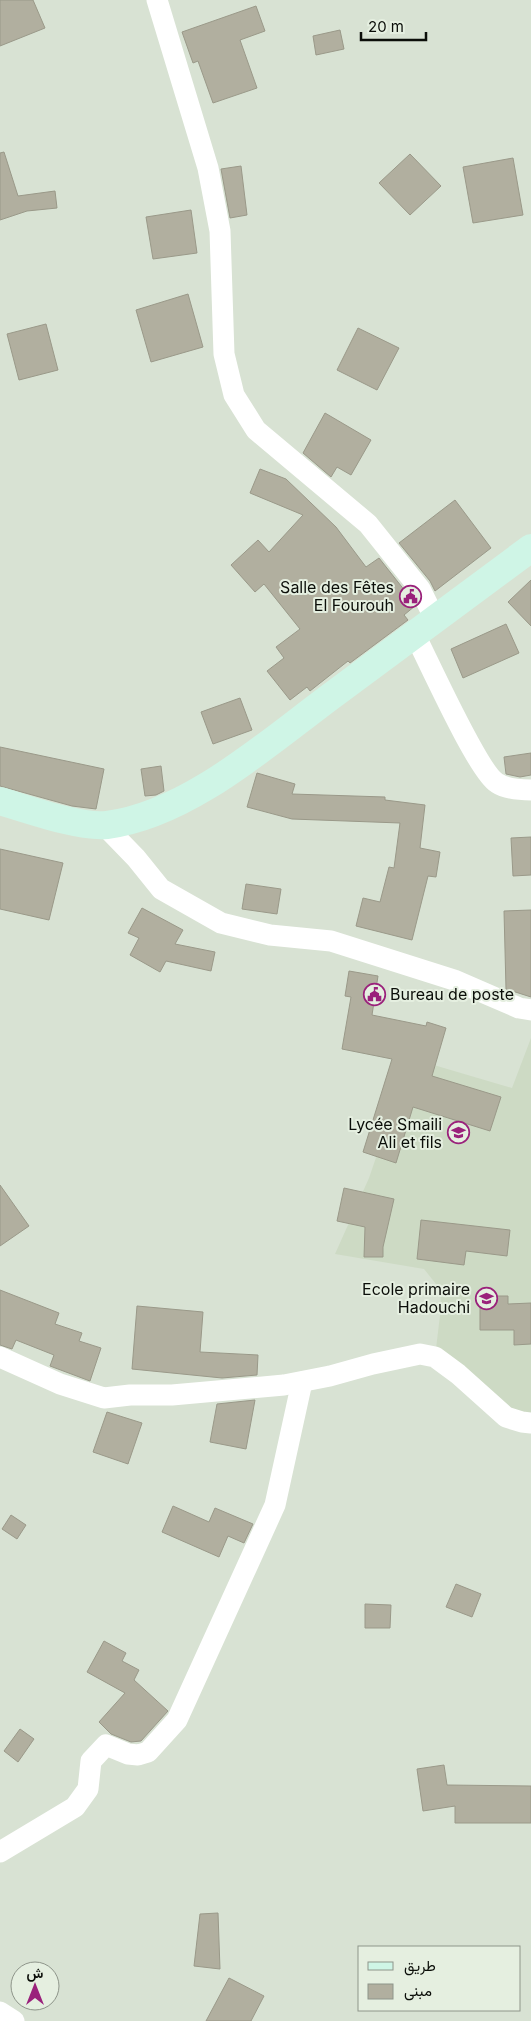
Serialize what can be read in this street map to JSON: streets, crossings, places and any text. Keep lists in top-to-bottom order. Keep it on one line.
{"places":{"public building":["Salle des Fêtes El Fourouh","Bureau de poste"],"school or university":["Lycée Smaili Ali et fils","Ecole primaire Hadouchi"]},"legend":["طريق","مبنى"],"scale_bar":"20 m","north":"top"}
